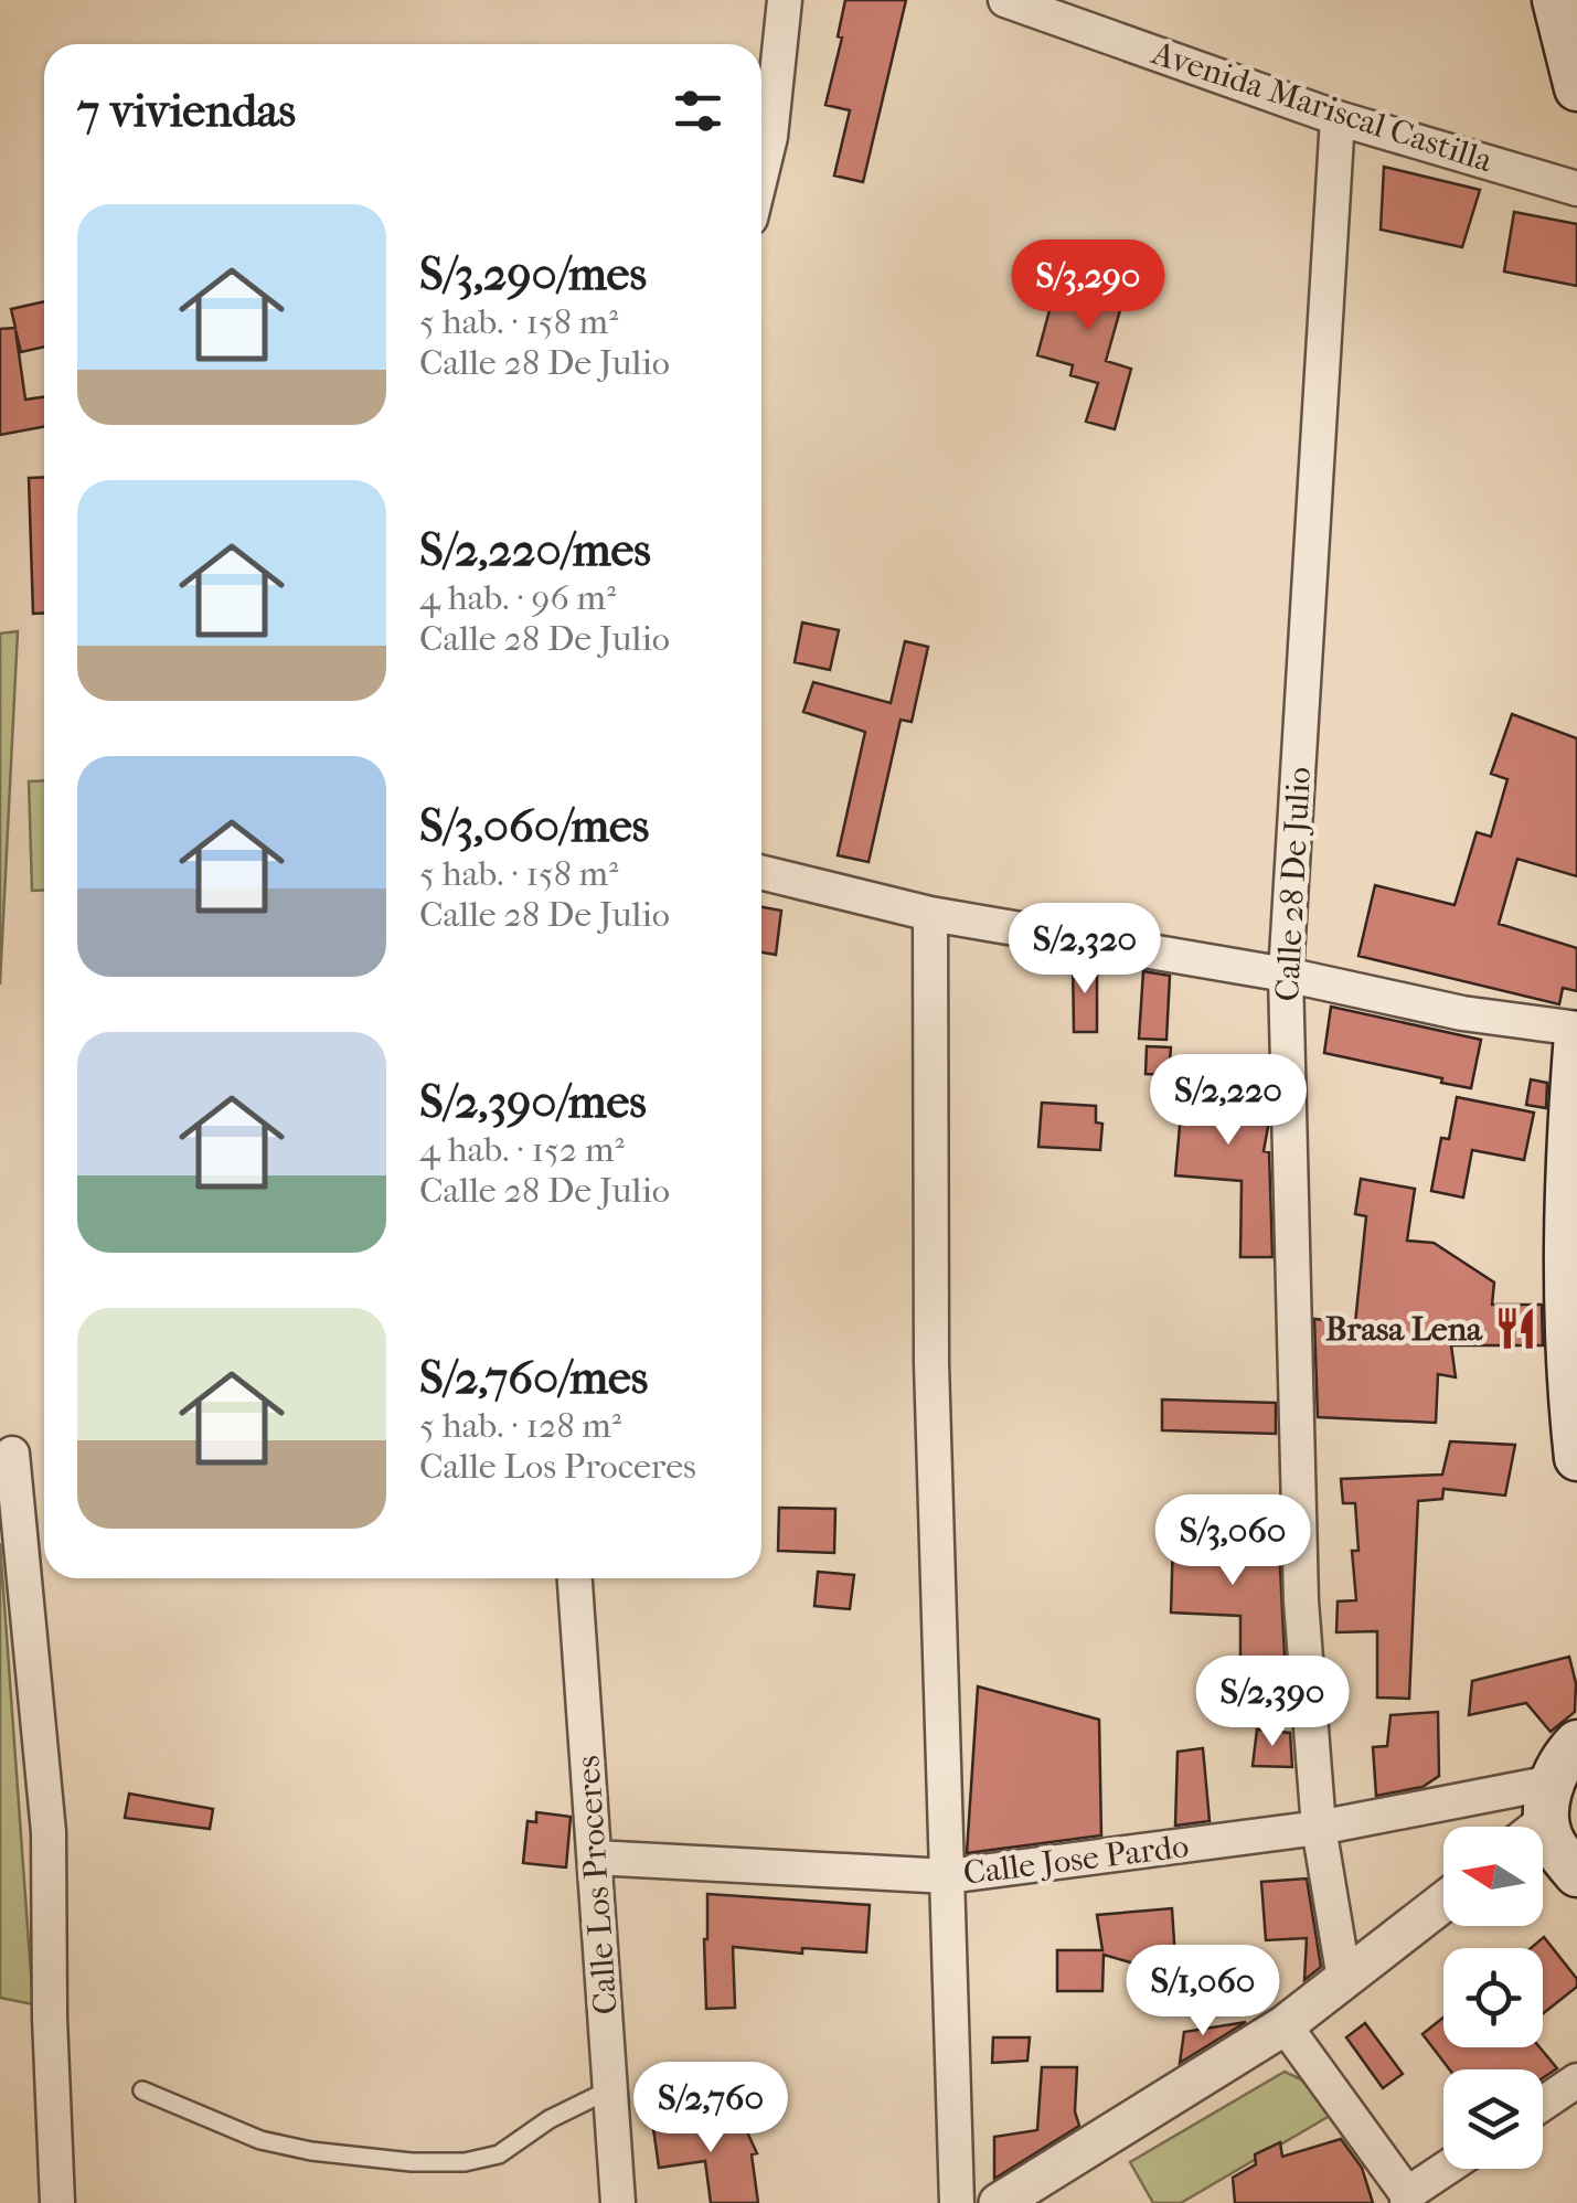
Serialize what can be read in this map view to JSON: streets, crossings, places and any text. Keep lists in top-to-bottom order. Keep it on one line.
{"streets":{"street":["Avenida Mariscal Castilla","Calle 28 De Julio","Calle Jose Pardo","Calle Los Proceres"]},"crossings":[["Avenida Mariscal Castilla","Calle 28 De Julio"],["Calle 28 De Julio","Calle Jose Pardo"],["Calle Jose Pardo","Calle Los Proceres"]],"places":{"restaurant":["Brasa Lena"]},"north":"left","page":{"heading":"7 viviendas","list":[{"name":"S/3,290/mes","note":"5 hab. · 158 m² · Calle 28 De Julio"},{"name":"S/2,220/mes","note":"4 hab. · 96 m² · Calle 28 De Julio"},{"name":"S/3,060/mes","note":"5 hab. · 158 m² · Calle 28 De Julio"},{"name":"S/2,390/mes","note":"4 hab. · 152 m² · Calle 28 De Julio"},{"name":"S/2,760/mes","note":"5 hab. · 128 m² · Calle Los Proceres"}],"price":["S/3,290","S/2,320","S/2,220","S/3,060","S/2,390","S/1,060","S/2,760"]}}
